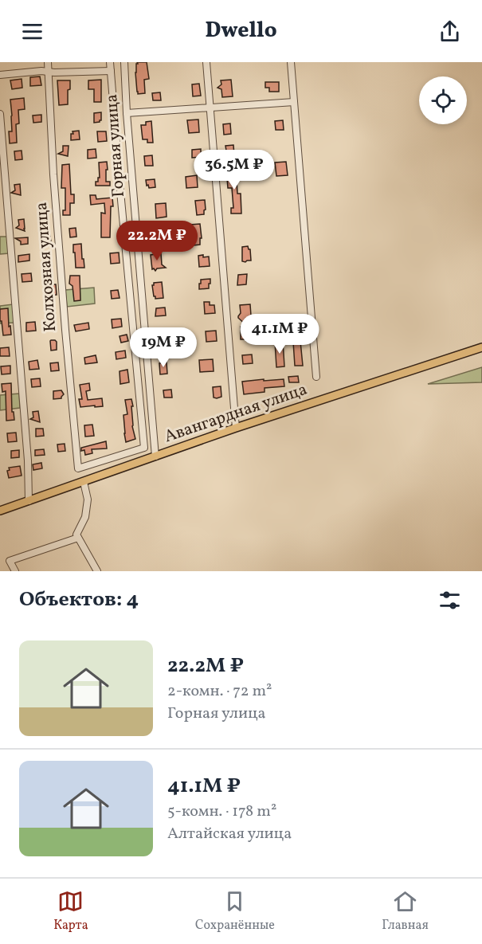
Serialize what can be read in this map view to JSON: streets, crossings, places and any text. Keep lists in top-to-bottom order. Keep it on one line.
{"streets":{"main road":["Авангардная улица"],"street":["Горная улица","Колхозная улица"]},"crossings":[["Горная улица","Авангардная улица"]],"page":{"header":"Dwello","price":["36.5M ₽","22.2M ₽","41.1M ₽","19M ₽"],"heading":"Объектов: 4","list":[{"name":"22.2M ₽","note":"2-комн. · 72 m² · Горная улица"},{"name":"41.1M ₽","note":"5-комн. · 178 m² · Алтайская улица"}],"tabs":["Карта","Сохранённые","Главная"]}}
